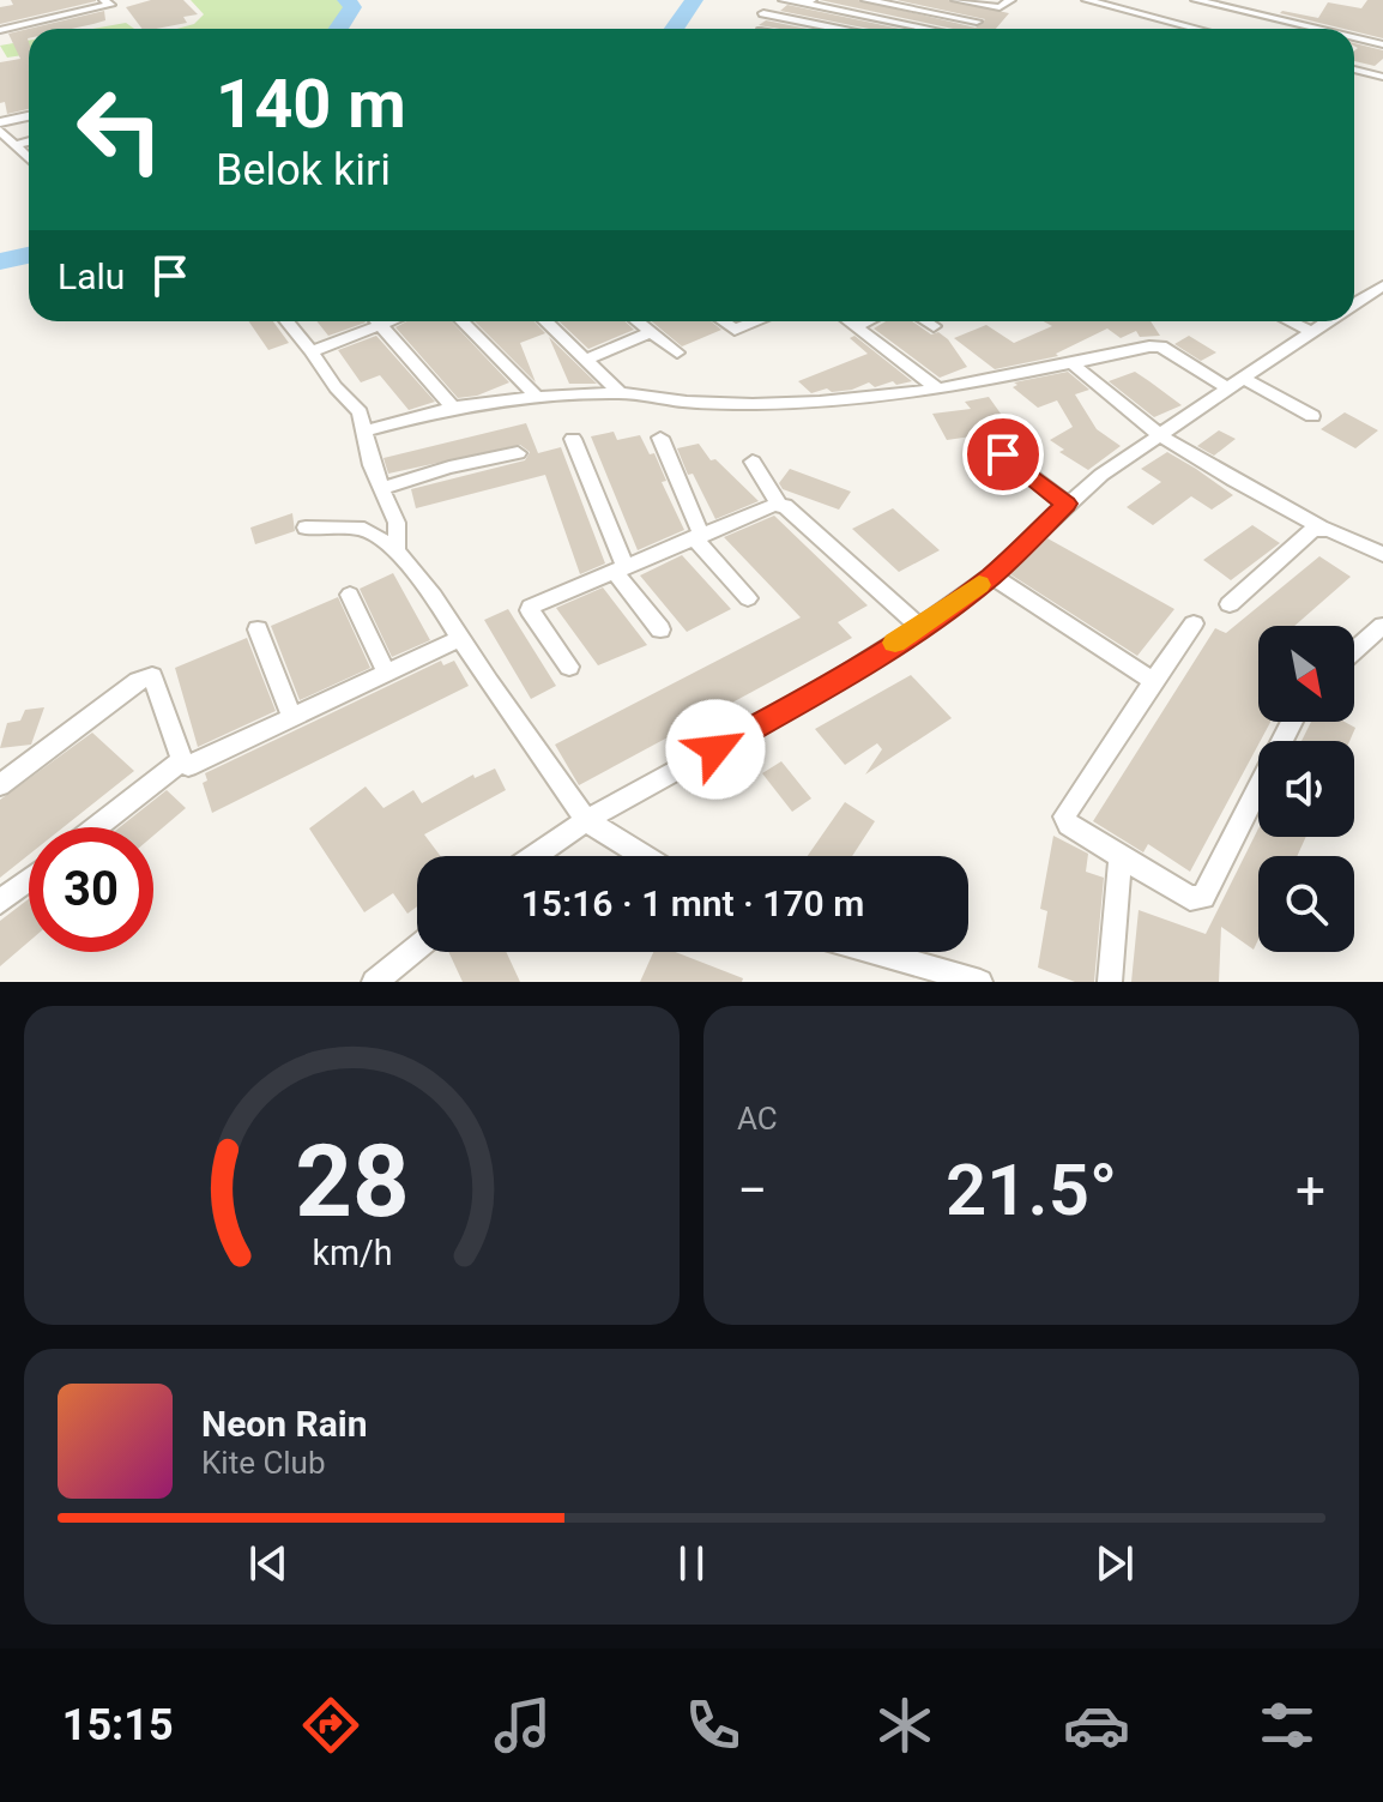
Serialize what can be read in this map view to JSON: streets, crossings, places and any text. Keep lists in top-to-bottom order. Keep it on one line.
{"north":"bottom right","page":{"turn":["140 m","Belok kiri"],"then":"Lalu","limit":"30","trip":"15:16 · 1 mnt · 170 m","tile":"AC","heat":["−","21.5°","+"],"song":["Neon Rain","Kite Club"],"tabs":"15:15","gauge":["28","km/h"]}}
